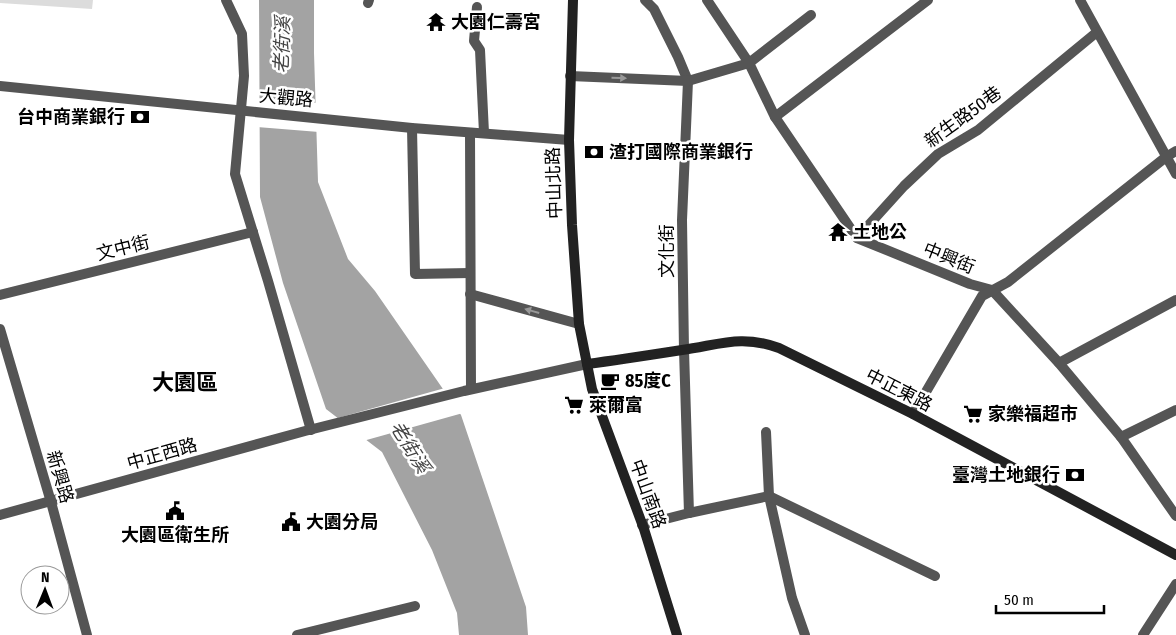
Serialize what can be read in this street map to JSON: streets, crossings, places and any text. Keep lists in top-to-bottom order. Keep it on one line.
{"streets":{"main road":["中山北路","中正東路","中山南路"],"street":["大觀路","新生路50巷","文中街","文化街","中興街","中正西路","新興路"]},"crossings":[["大觀路","中山北路"],["新生路50巷","中興街"],["中山北路","中正東路"],["中山北路","中山南路"],["文化街","中正東路"],["中正東路","中山南路"],["中正西路","新興路"]],"districts":["大園區"],"water":["老街溪"],"places":{"temple":["大園仁壽宮","土地公"],"bank":["台中商業銀行","渣打國際商業銀行","臺灣土地銀行"],"cafe":["85度C"],"supermarket":["萊爾富","家樂福超市"],"public building":["大園區衛生所","大園分局"]},"scale_bar":"50 m","north":"top"}
